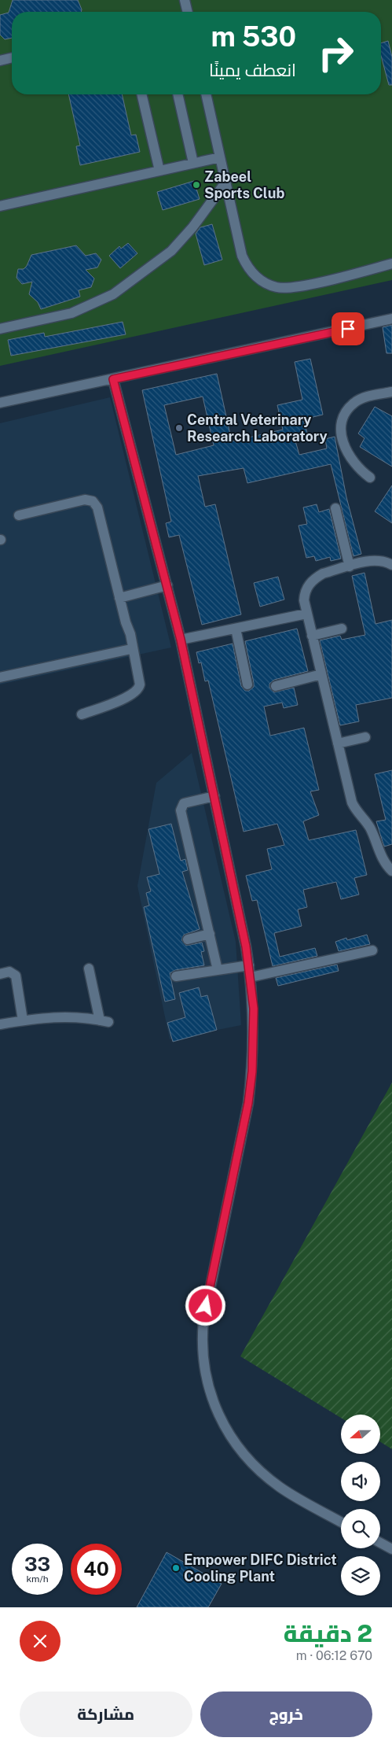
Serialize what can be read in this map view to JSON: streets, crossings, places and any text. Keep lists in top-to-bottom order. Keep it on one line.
{"places":["Zabeel Sports Club","Central Veterinary Research Laboratory","Empower DIFC District Cooling Plant"],"north":"left","page":{"turn":["530 m","انعطف يمينًا"],"speed":"33 km/h","limit":"40","heading":["2 دقيقة","670 m · 06:12"],"buttons":["خروج","مشاركة"]}}
